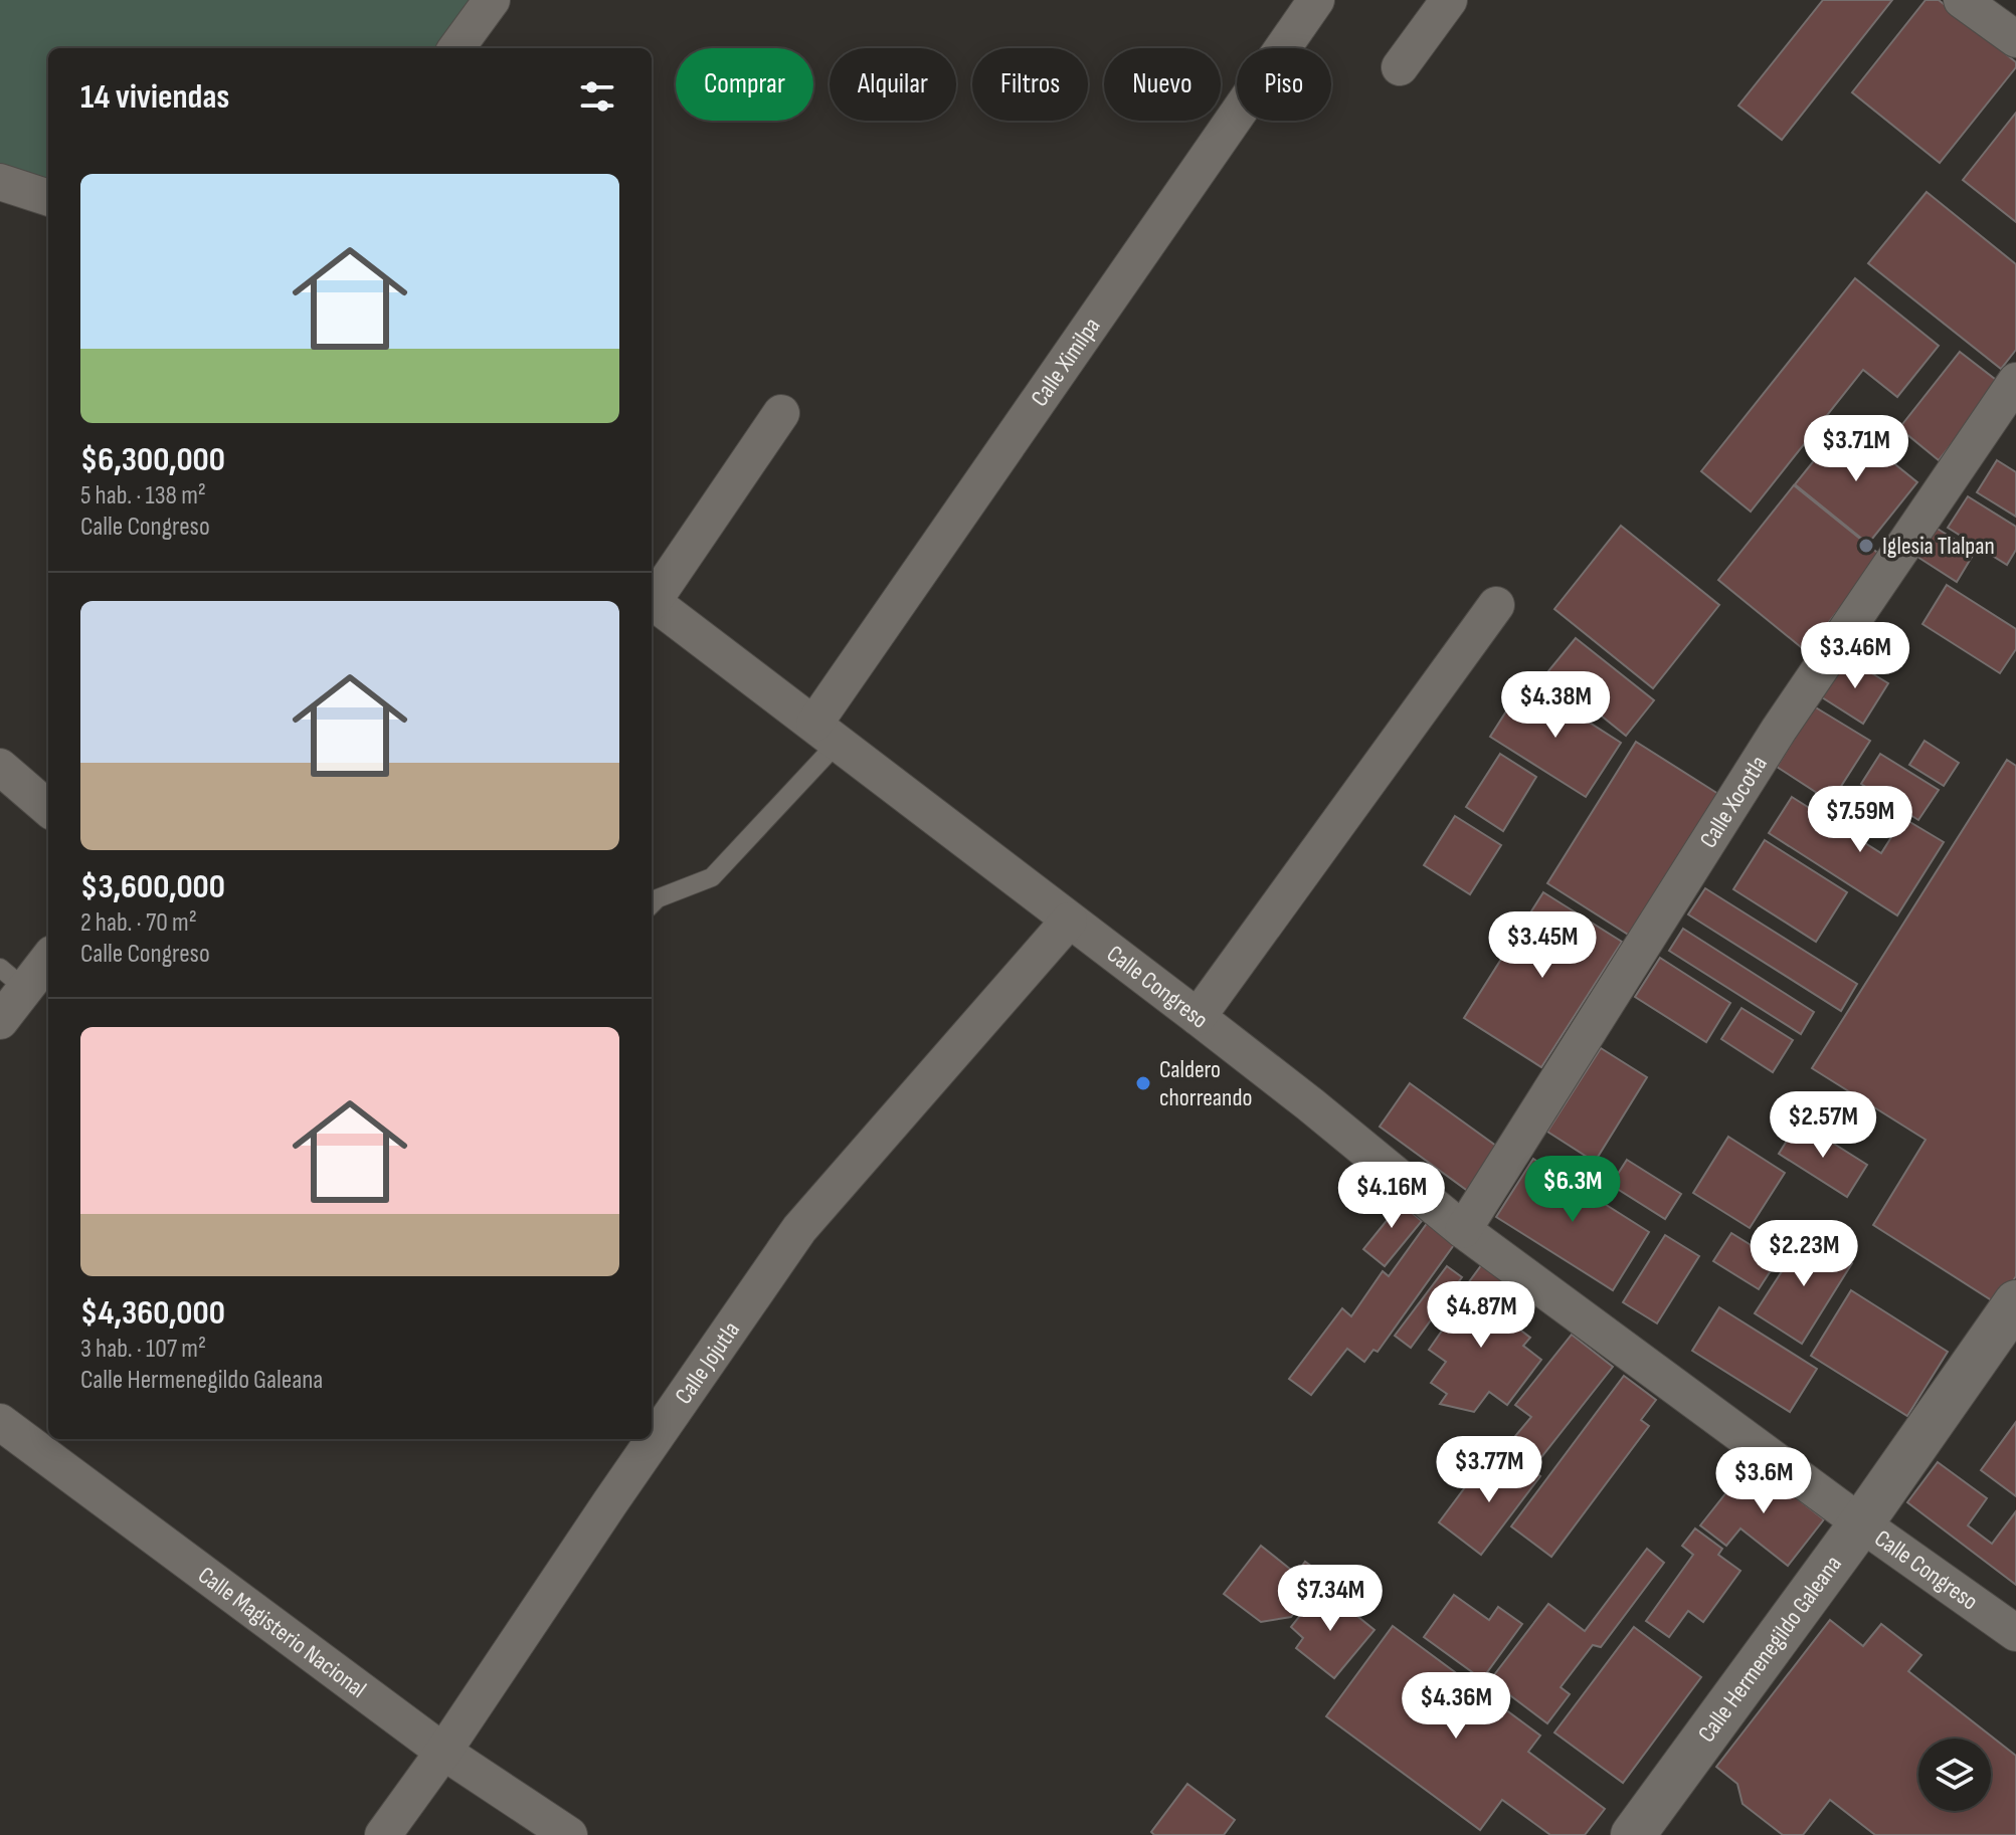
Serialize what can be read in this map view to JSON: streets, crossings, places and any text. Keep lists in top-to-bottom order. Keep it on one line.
{"streets":{"street":["Calle Ximilpa","Calle Xocotla","Calle Congreso","Calle Jojutla","Calle Magisterio Nacional","Calle Hermenegildo Galeana"]},"crossings":[["Calle Ximilpa","Calle Congreso"],["Calle Xocotla","Calle Congreso"],["Calle Congreso","Calle Jojutla"],["Calle Congreso","Calle Hermenegildo Galeana"],["Calle Jojutla","Calle Magisterio Nacional"]],"places":["Iglesia Tlalpan","Caldero chorreando"],"page":{"chip":["Comprar","Alquilar","Filtros","Nuevo","Piso"],"heading":"14 viviendas","list":[{"name":"$6,300,000","note":"5 hab. · 138 m² · Calle Congreso"},{"name":"$3,600,000","note":"2 hab. · 70 m² · Calle Congreso"},{"name":"$4,360,000","note":"3 hab. · 107 m² · Calle Hermenegildo Galeana"}],"price":["$3.71M","$3.46M","$4.38M","$7.59M","$3.45M","$2.57M","$6.3M","$4.16M","$2.23M","$4.87M","$3.77M","$3.6M","$7.34M","$4.36M"]}}
